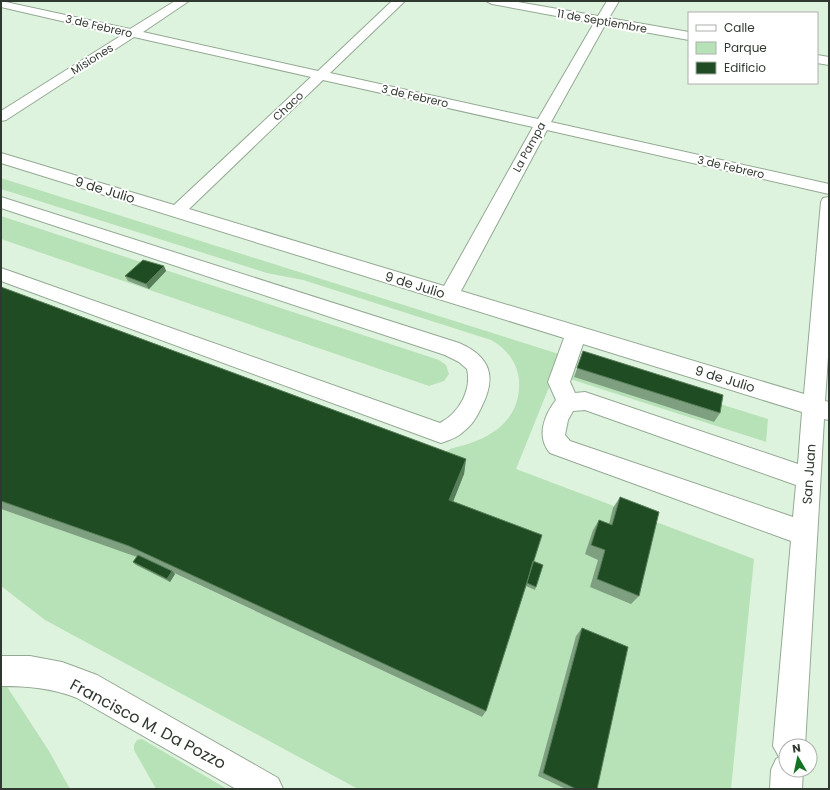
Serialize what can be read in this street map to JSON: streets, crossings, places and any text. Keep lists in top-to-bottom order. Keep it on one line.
{"streets":{"street":["11 de Septiembre","3 de Febrero","Misiones","Chaco","La Pampa","9 de Julio","San Juan","Francisco M. Da Pozzo"]},"crossings":[["11 de Septiembre","La Pampa"],["3 de Febrero","Misiones"],["3 de Febrero","Chaco"],["3 de Febrero","La Pampa"],["Chaco","9 de Julio"],["La Pampa","9 de Julio"],["9 de Julio","San Juan"]],"legend":["Calle","Parque","Edificio"],"north":"top"}
